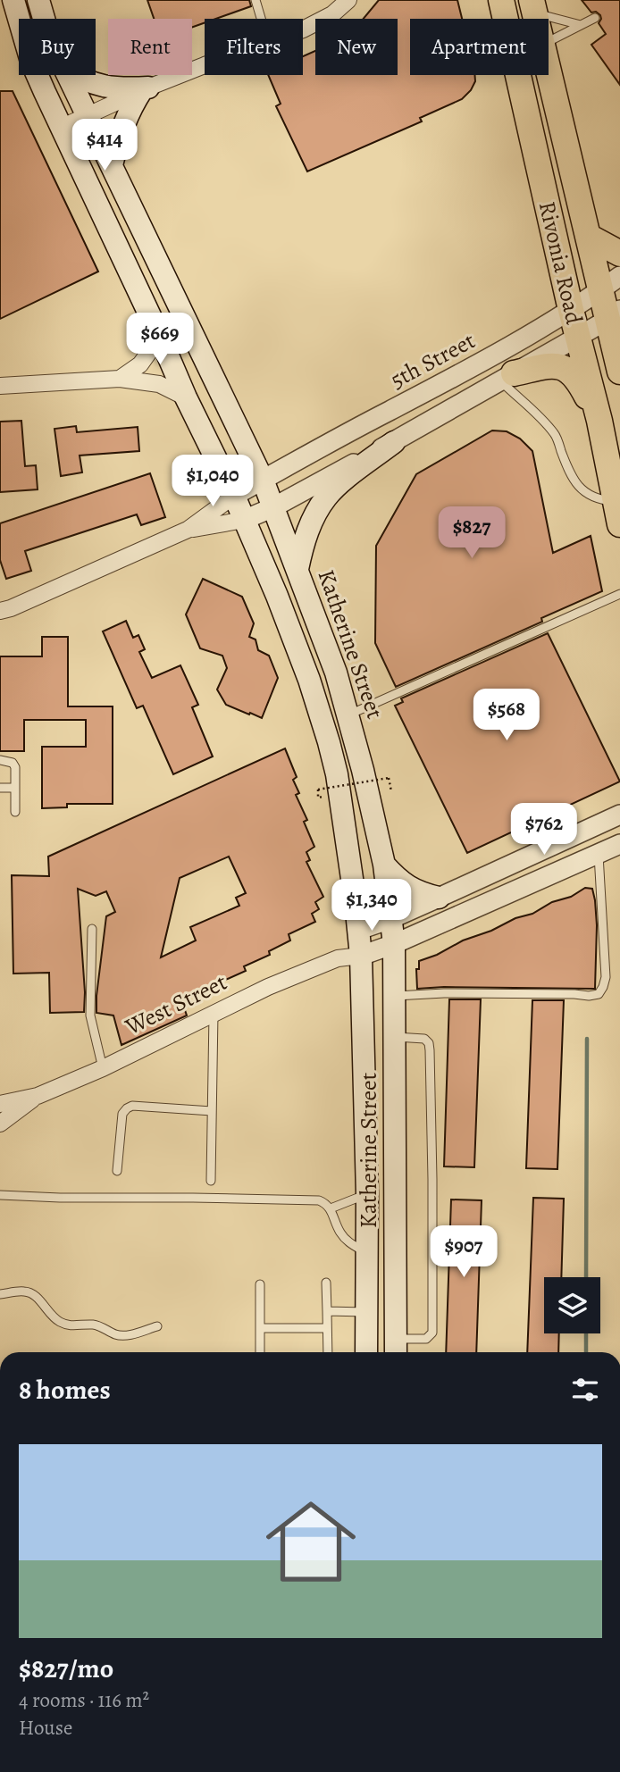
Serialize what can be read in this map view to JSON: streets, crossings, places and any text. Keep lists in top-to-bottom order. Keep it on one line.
{"streets":{"main road":["Rivonia Road","Katherine Street"],"street":["5th Street","West Street"]},"crossings":[["Rivonia Road","5th Street"],["5th Street","Katherine Street"],["Katherine Street","West Street"]],"page":{"chip":["Buy","Rent","Filters","New","Apartment"],"price":["$414","$669","$1,040","$827","$568","$762","$1,340","$907"],"heading":"8 homes","list":[{"name":"$827/mo","note":"4 rooms · 116 m² · House"}]}}
